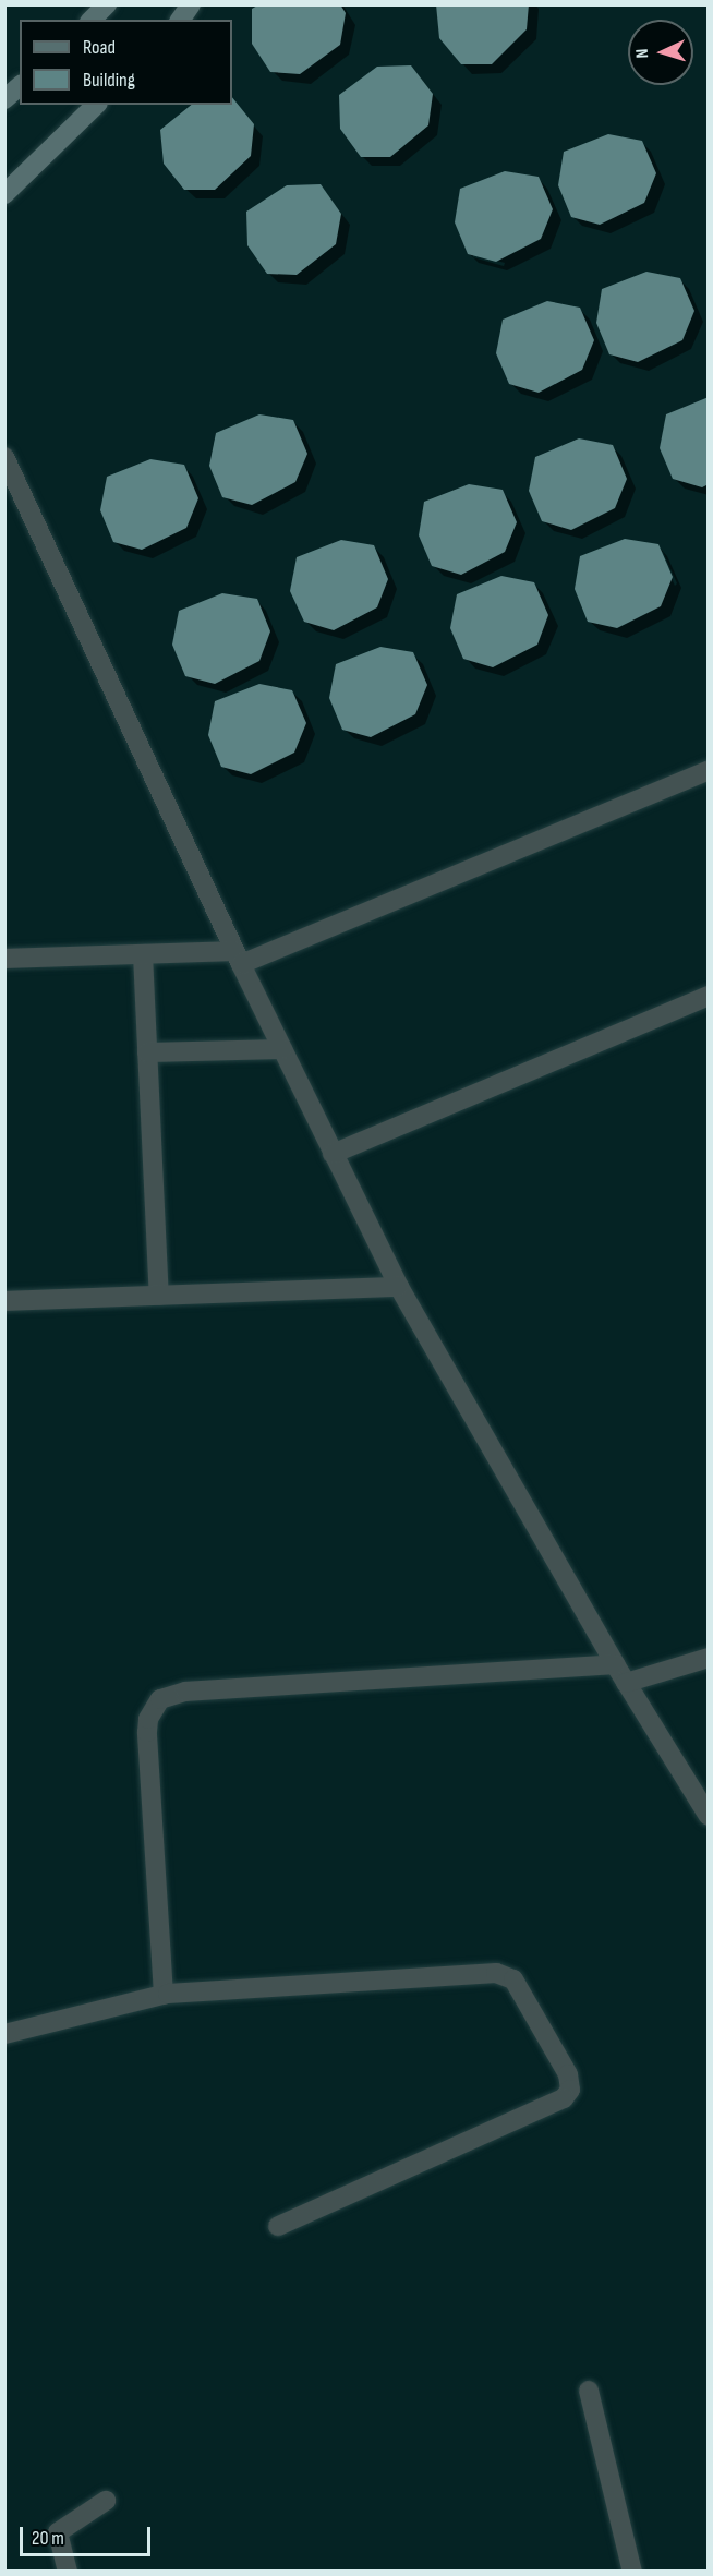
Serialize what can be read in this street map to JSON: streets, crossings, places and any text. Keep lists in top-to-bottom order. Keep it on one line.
{"legend":["Road","Building"],"scale_bar":"20 m","north":"left"}
